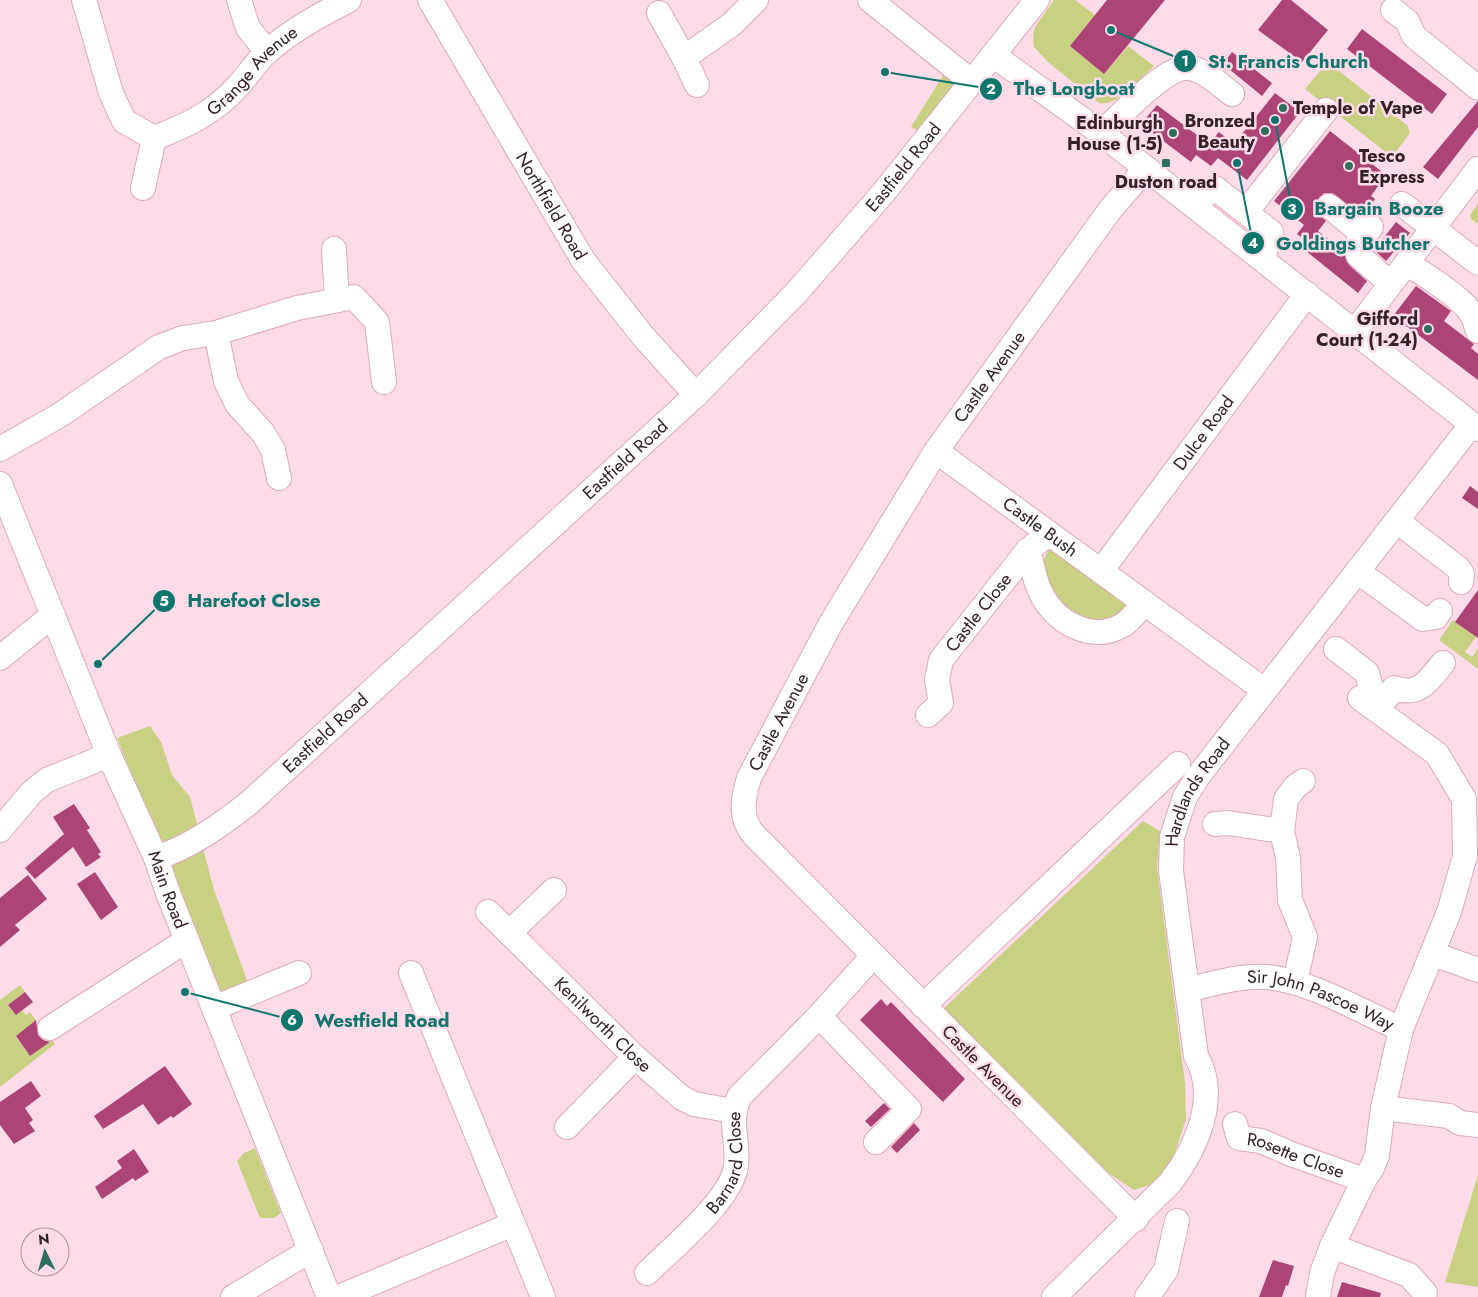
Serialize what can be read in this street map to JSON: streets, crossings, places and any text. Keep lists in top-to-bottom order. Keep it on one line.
{"streets":{"street":["Grange Avenue","Eastfield Road","Northfield Road","Castle Avenue","Dulce Road","Castle Bush","Castle Close","Hardlands Road","Main Road","Sir John Pascoe Way","Kenilworth Close","Rosette Close","Barnard Close"]},"crossings":[["Eastfield Road","Northfield Road"],["Eastfield Road","Main Road"],["Castle Avenue","Castle Bush"],["Castle Avenue","Hardlands Road"],["Castle Avenue","Barnard Close"],["Dulce Road","Castle Bush"],["Castle Bush","Castle Close"],["Castle Bush","Hardlands Road"],["Hardlands Road","Sir John Pascoe Way"],["Sir John Pascoe Way","Rosette Close"],["Kenilworth Close","Barnard Close"]],"places":{"other":["St. Francis Church","The Longboat","Temple of Vape","Bargain Booze","Bronzed Beauty","Edinburgh House (1-5)","Goldings Butcher","Tesco Express","Gifford Court (1-24)","Harefoot Close","Westfield Road"],"transit":["Duston road"]},"north":"top"}
